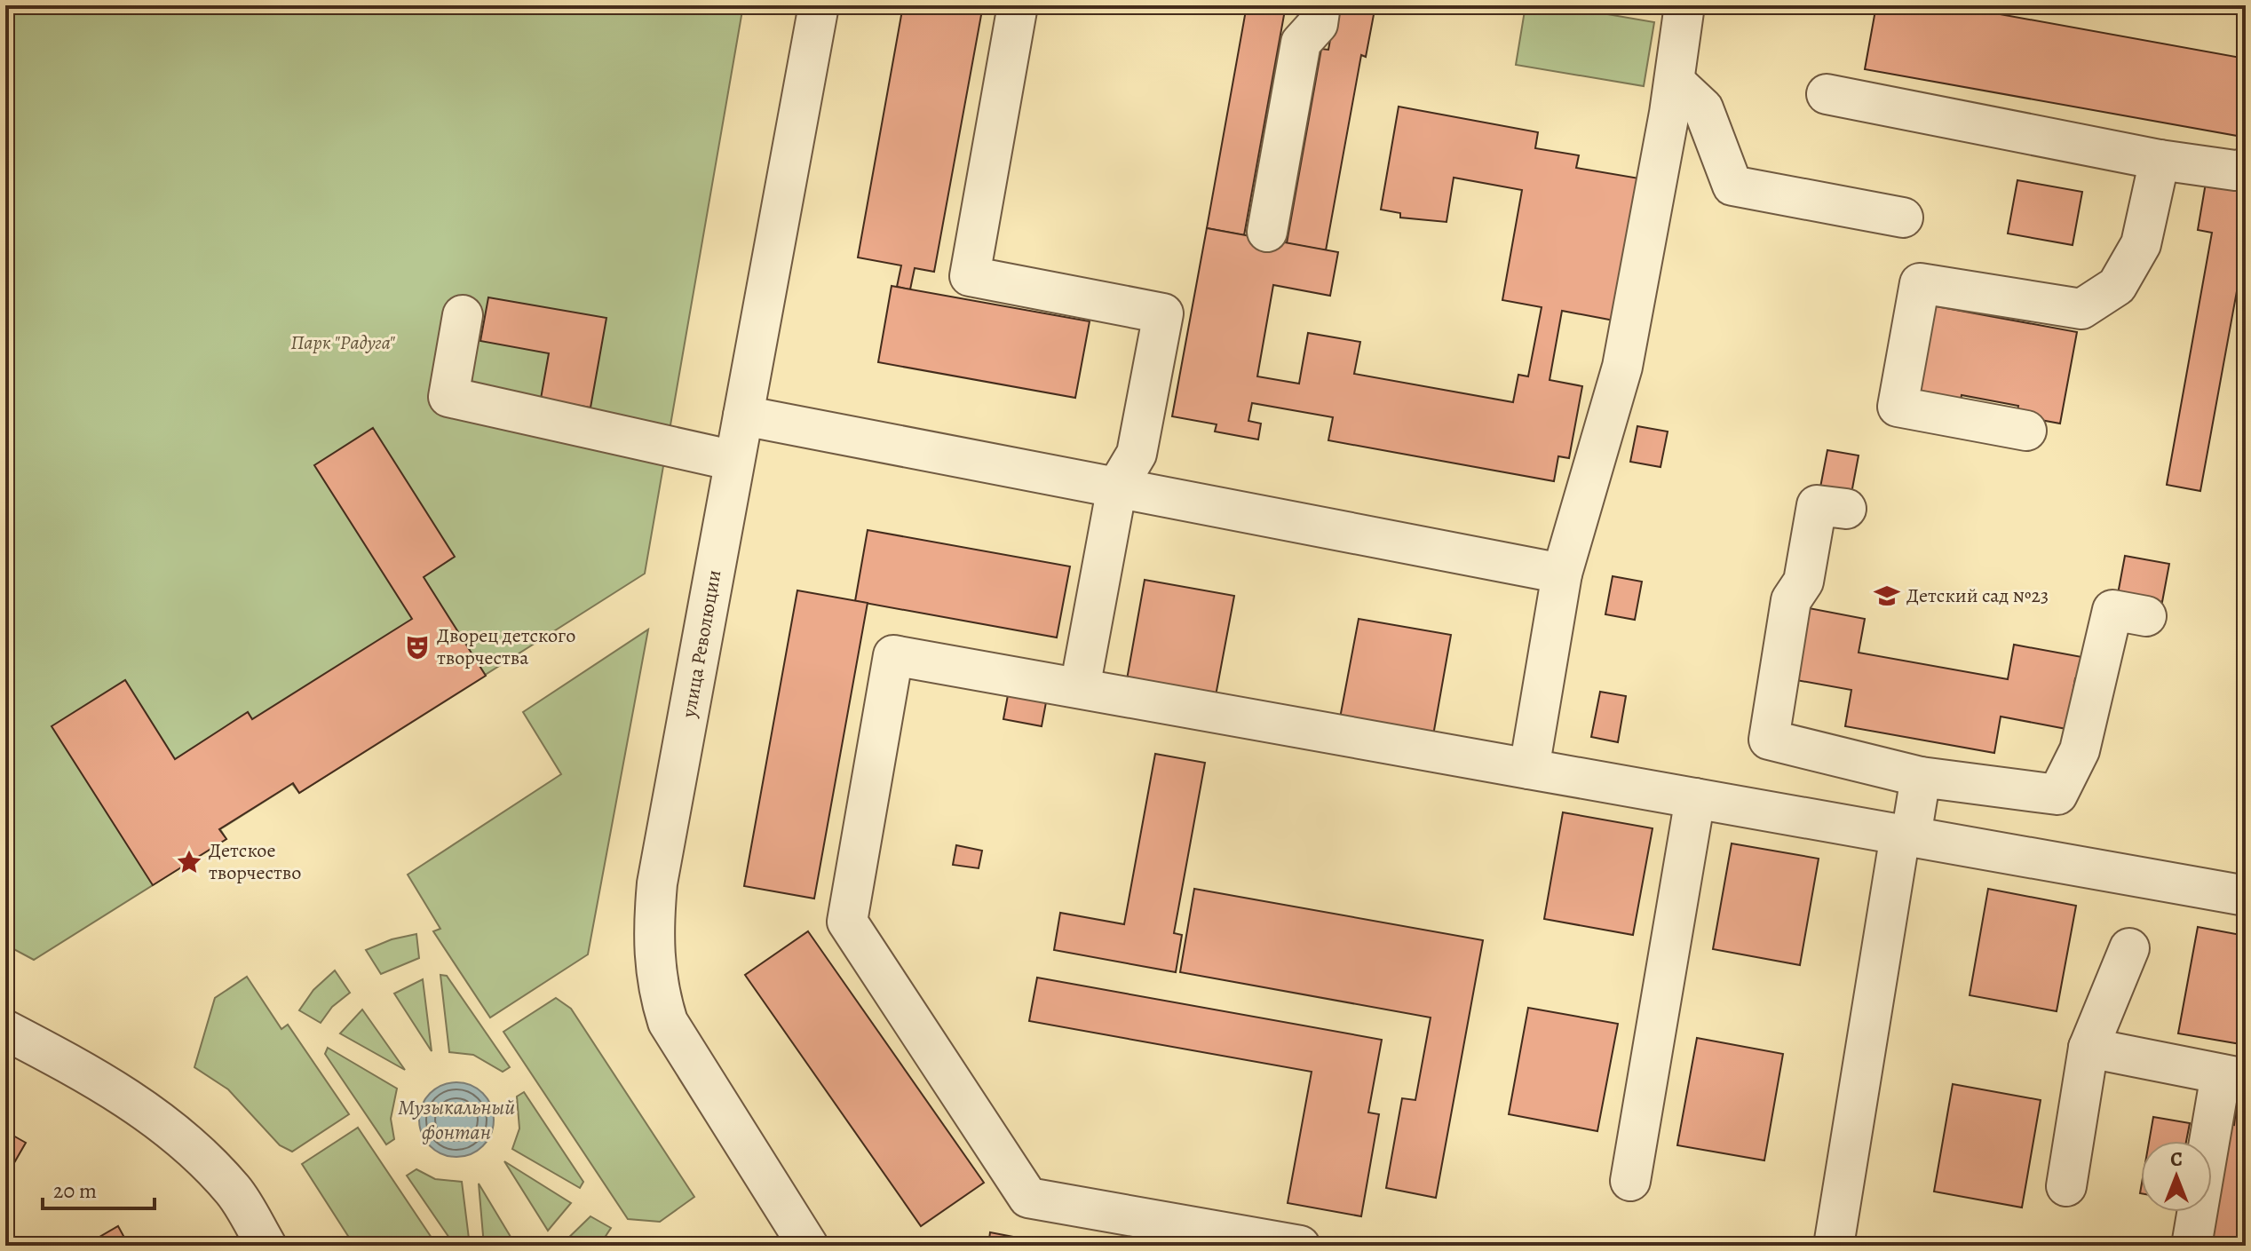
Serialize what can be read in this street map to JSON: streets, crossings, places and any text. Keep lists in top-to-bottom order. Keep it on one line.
{"streets":{"street":["улица Революции"]},"water":["Музыкальный фонтан"],"parks":["Парк \"Радуга\""],"places":{"school or university":["Детский сад №23"],"theatre":["Дворец детского творчества"],"place":["Детское творчество"]},"scale_bar":"20 m","north":"top"}
